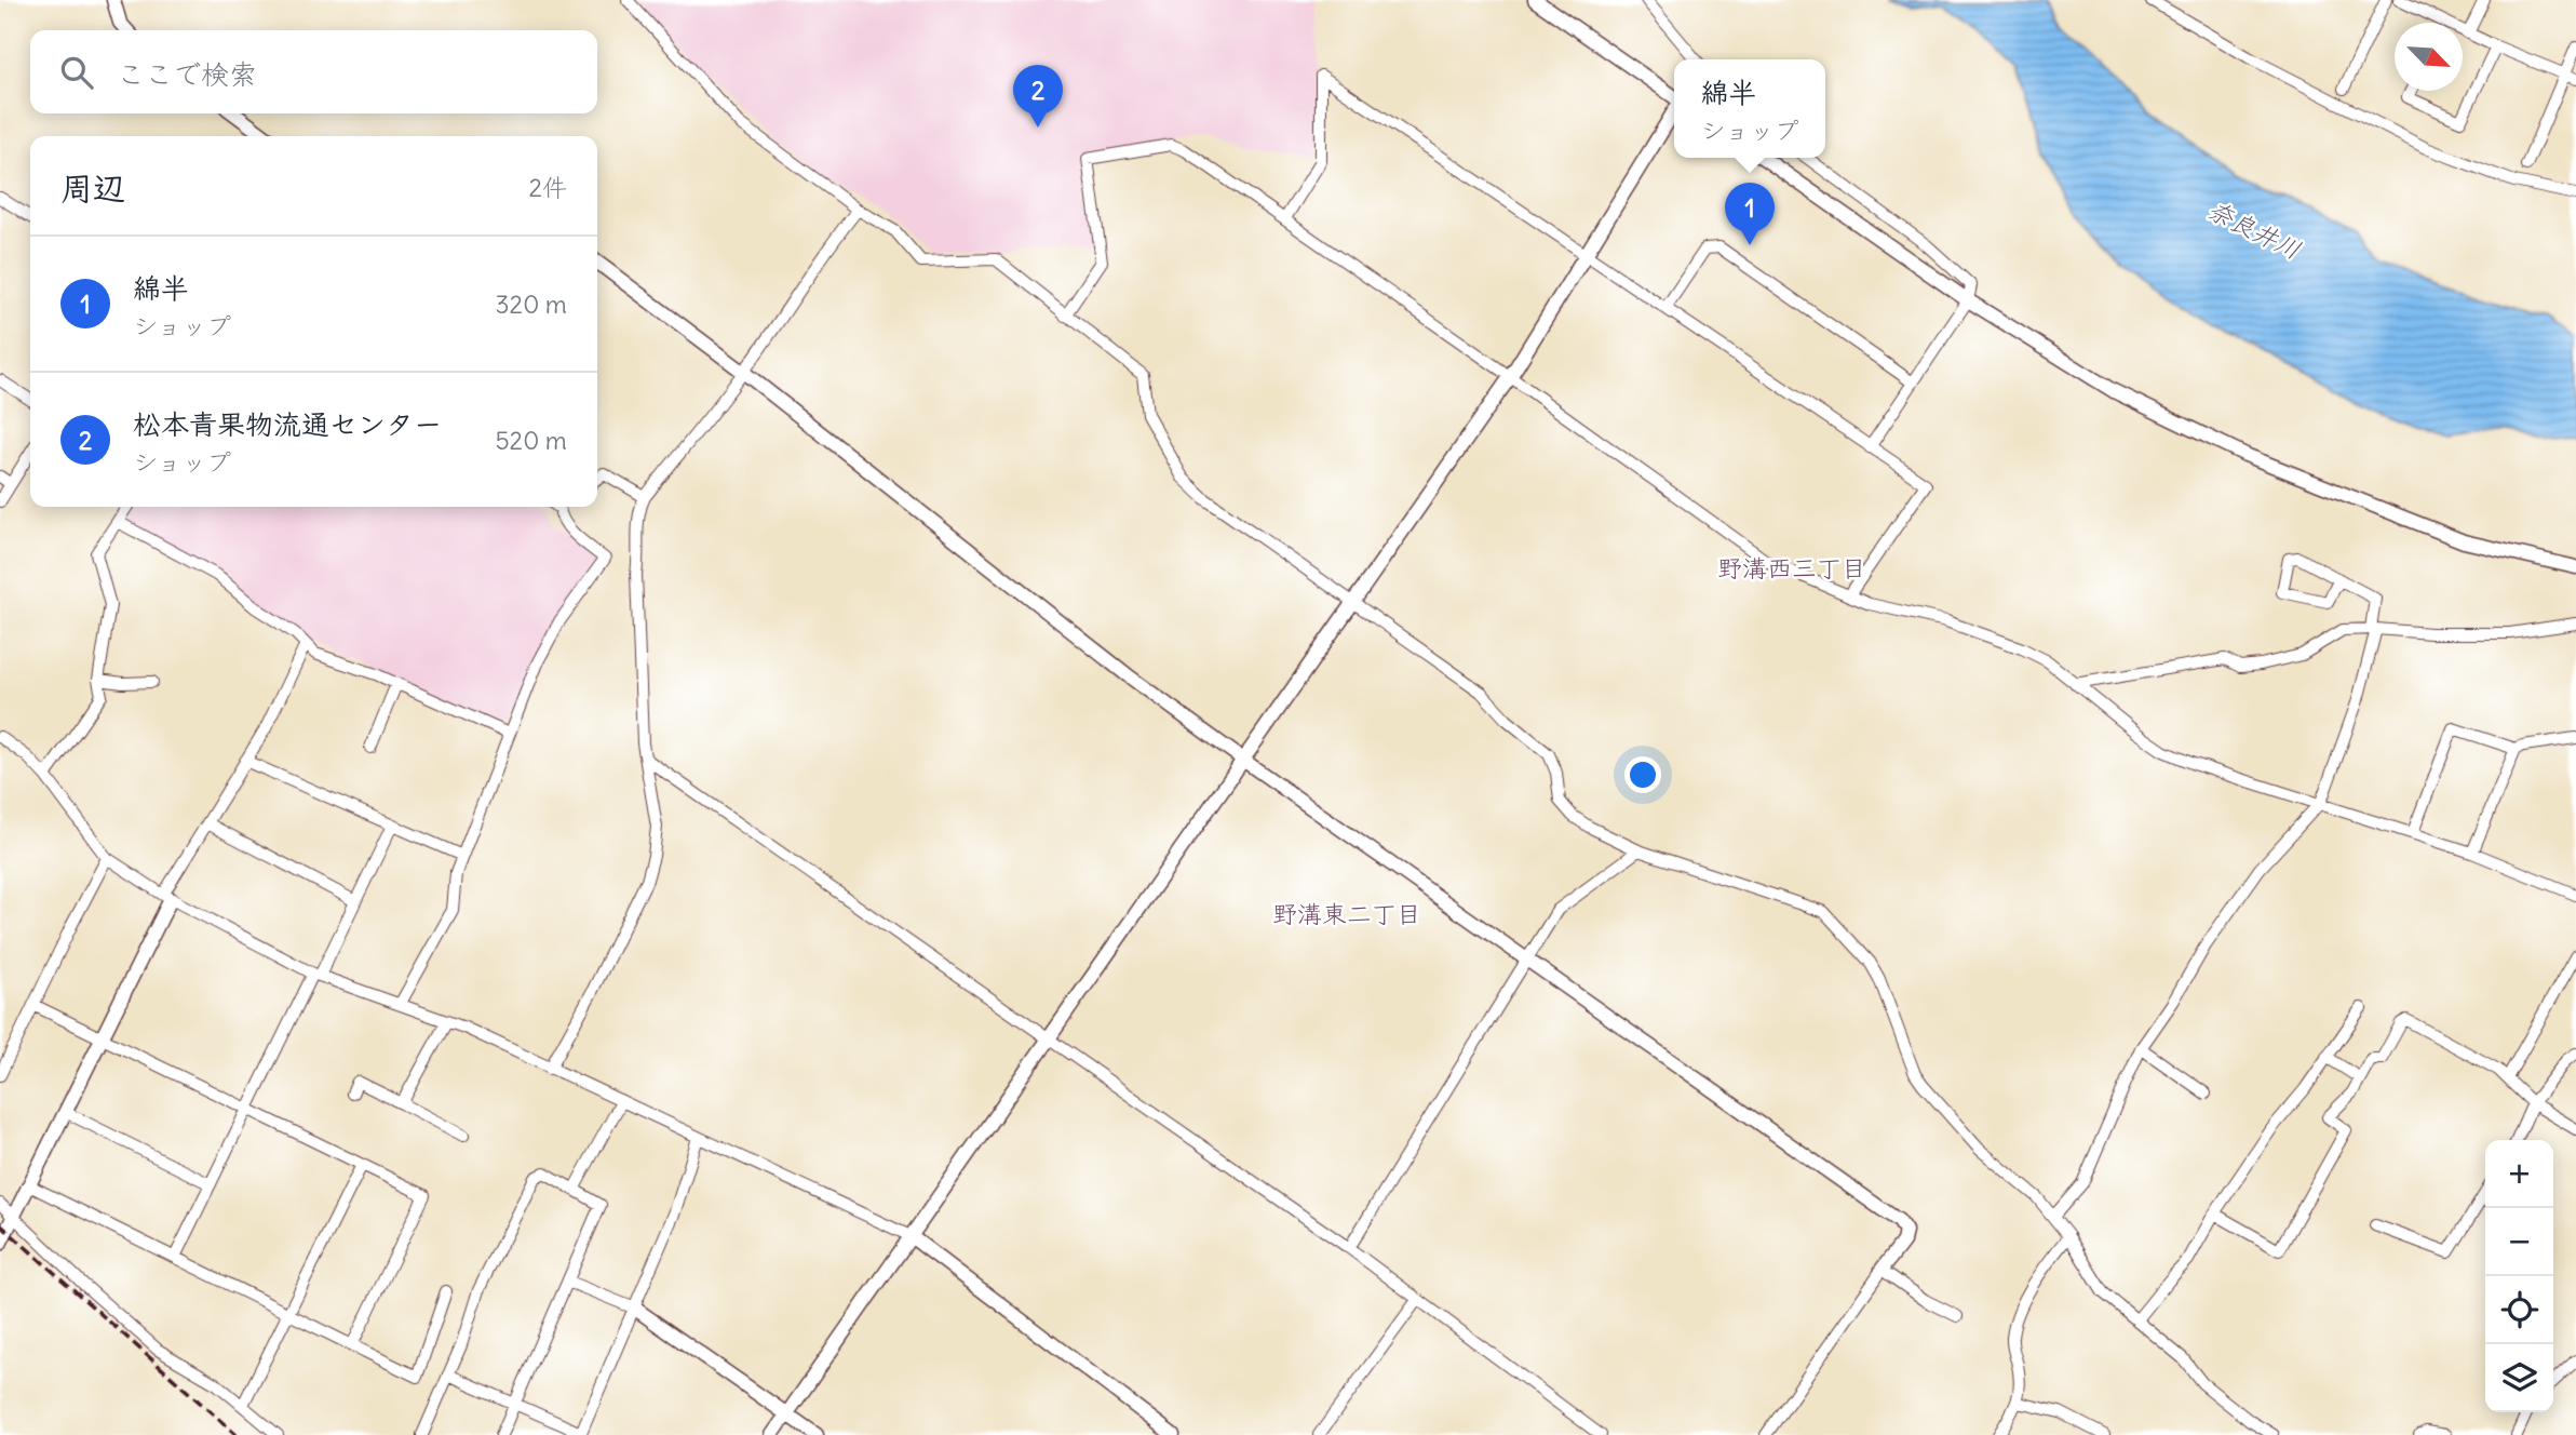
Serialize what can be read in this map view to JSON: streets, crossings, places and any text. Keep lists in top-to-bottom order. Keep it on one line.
{"districts":["野溝西三丁目","野溝東二丁目"],"water":["奈良井川"],"north":"bottom right","page":{"search":"ここで検索","popup":["綿半","ショップ"],"pins":["2","1"],"heading":["周辺","2件"],"list":[{"mark":"1","name":"綿半","note":"ショップ","value":"320 m"},{"mark":"2","name":"松本青果物流通センター","note":"ショップ","value":"520 m"}],"map_buttons":["+","−"]}}
